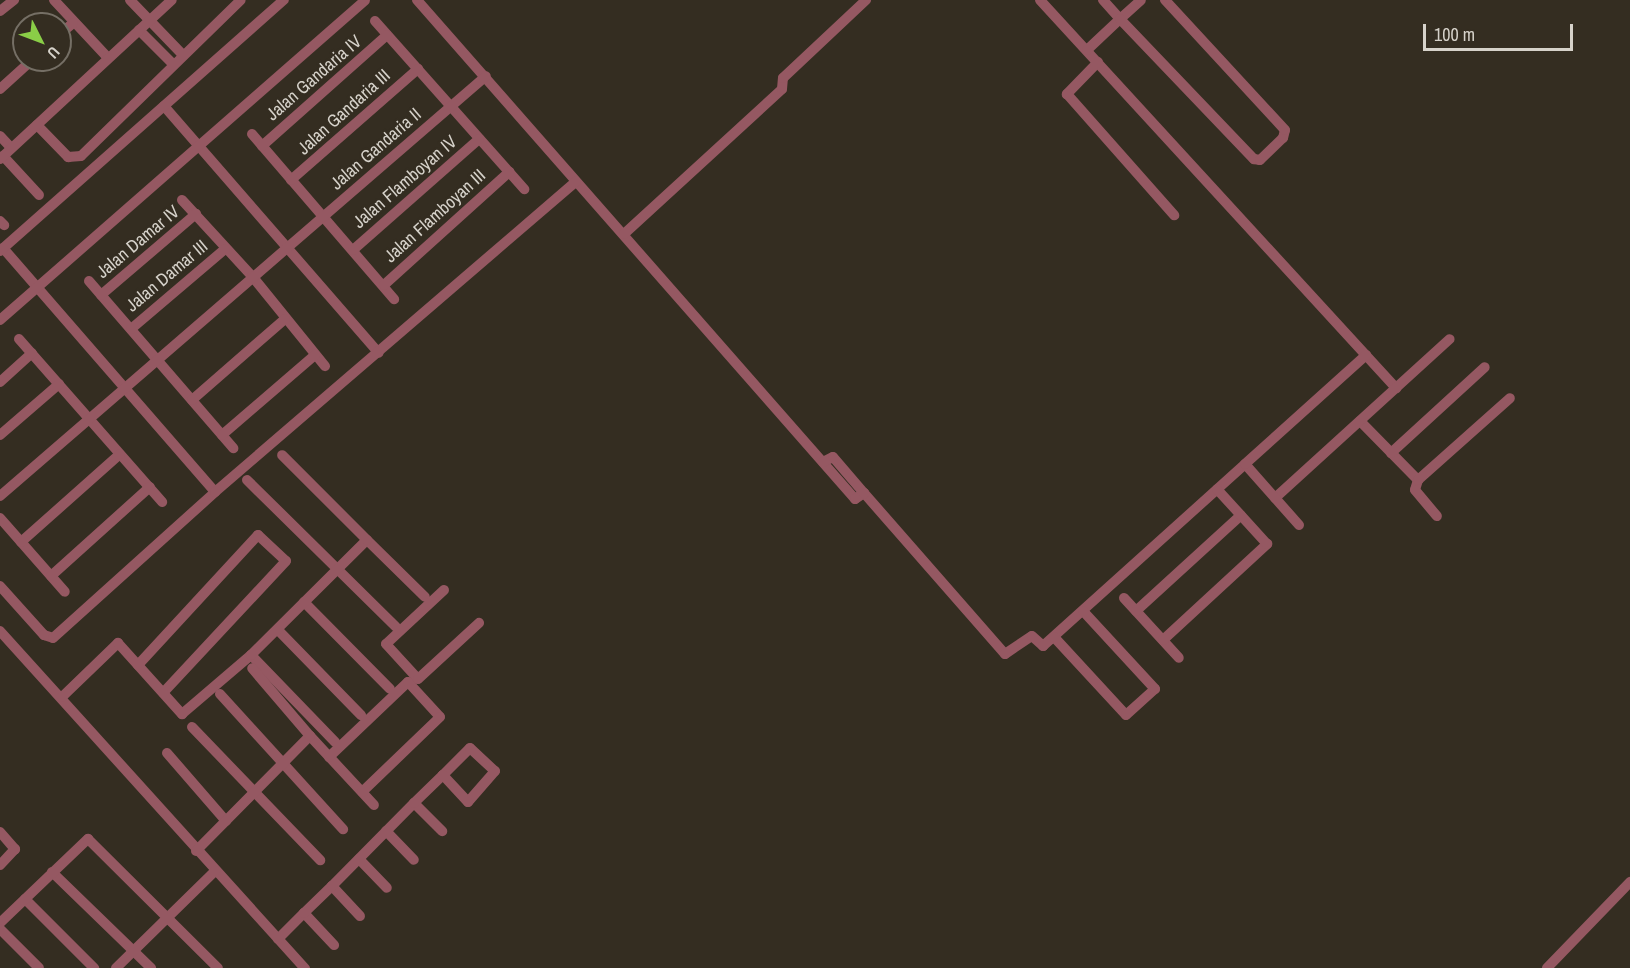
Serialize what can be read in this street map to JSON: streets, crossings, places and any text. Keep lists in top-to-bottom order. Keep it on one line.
{"streets":{"street":["Jalan Gandaria IV","Jalan Gandaria III","Jalan Gandaria II","Jalan Flamboyan IV","Jalan Flamboyan III","Jalan Damar IV","Jalan Damar III"]},"scale_bar":"100 m","north":"bottom right"}
